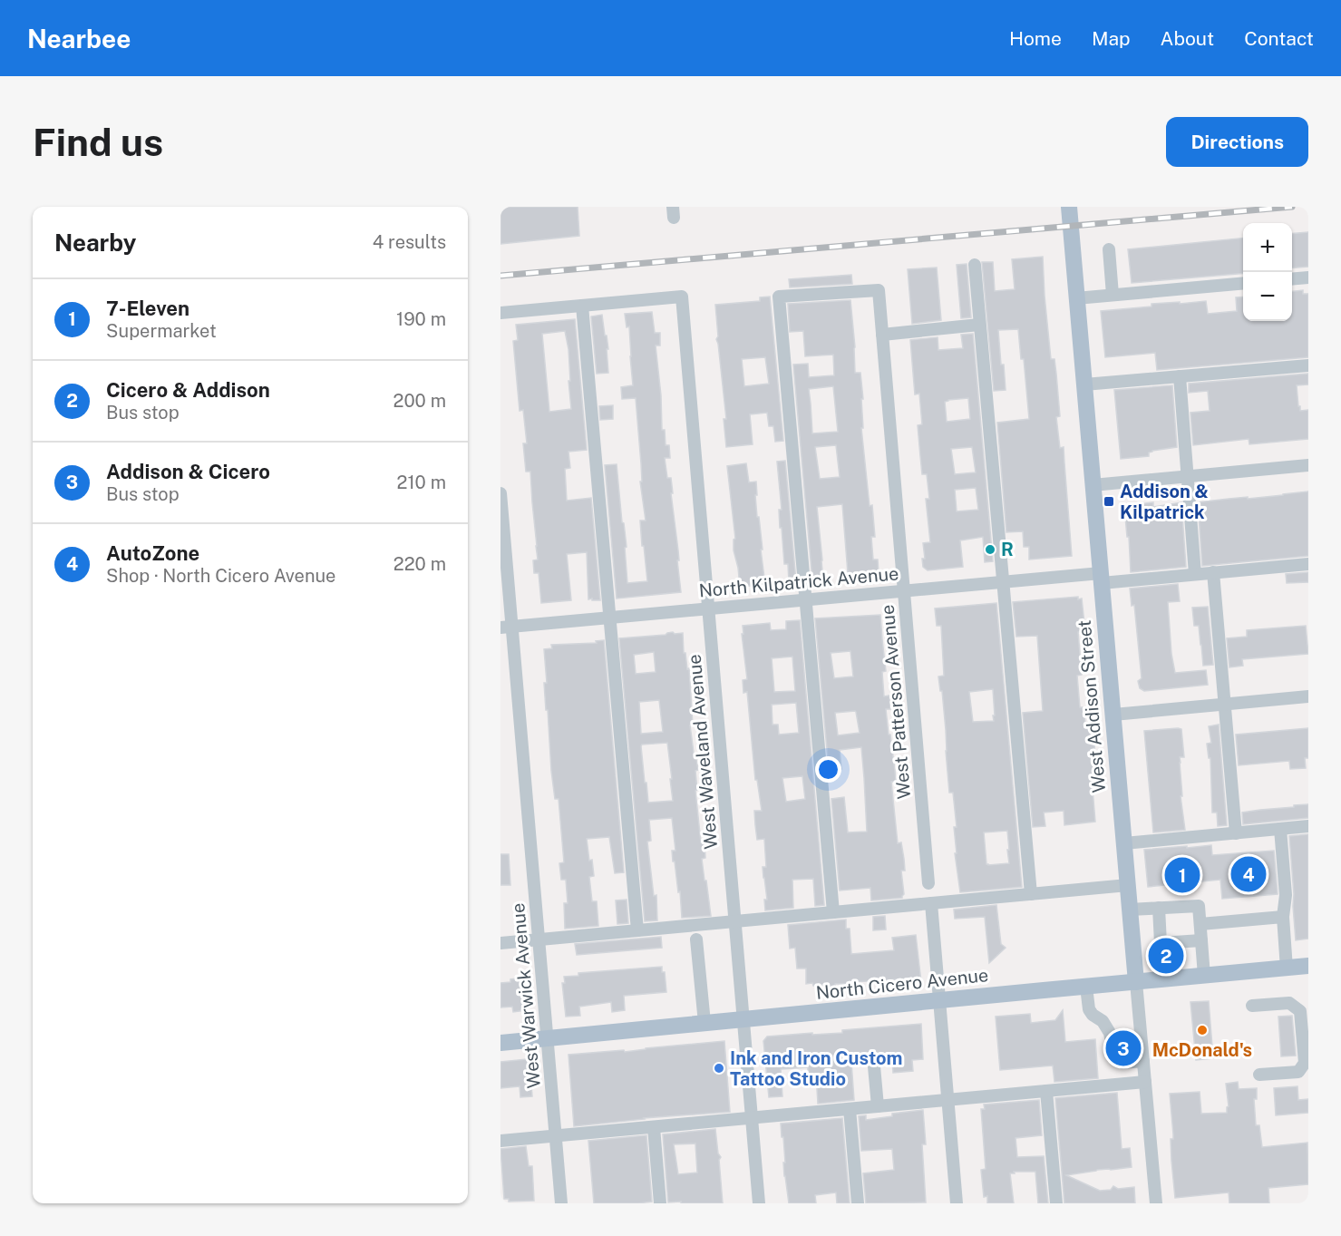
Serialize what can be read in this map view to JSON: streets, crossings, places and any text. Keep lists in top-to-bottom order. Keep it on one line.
{"streets":{"main road":["West Addison Street","North Cicero Avenue"],"street":["North Kilpatrick Avenue","West Patterson Avenue","West Waveland Avenue","West Warwick Avenue"]},"crossings":[["North Kilpatrick Avenue","West Patterson Avenue"],["North Kilpatrick Avenue","West Addison Street"],["North Kilpatrick Avenue","West Waveland Avenue"],["North Kilpatrick Avenue","West Warwick Avenue"],["West Addison Street","North Cicero Avenue"],["West Waveland Avenue","North Cicero Avenue"],["North Cicero Avenue","West Warwick Avenue"]],"places":{"transit":["Addison & Kilpatrick"],"other":["R","McDonald's","Ink and Iron Custom Tattoo Studio"]},"page":{"header":"Nearbee","nav":["Home","Map","About","Contact"],"buttons":"Directions","title":"Find us","heading":["Nearby","4 results"],"map_buttons":["+","−"],"list":[{"mark":"1","name":"7-Eleven","note":"Supermarket","value":"190 m"},{"mark":"2","name":"Cicero & Addison","note":"Bus stop","value":"200 m"},{"mark":"3","name":"Addison & Cicero","note":"Bus stop","value":"210 m"},{"mark":"4","name":"AutoZone","note":"Shop · North Cicero Avenue","value":"220 m"}],"pins":["4","1","2","3"]}}
